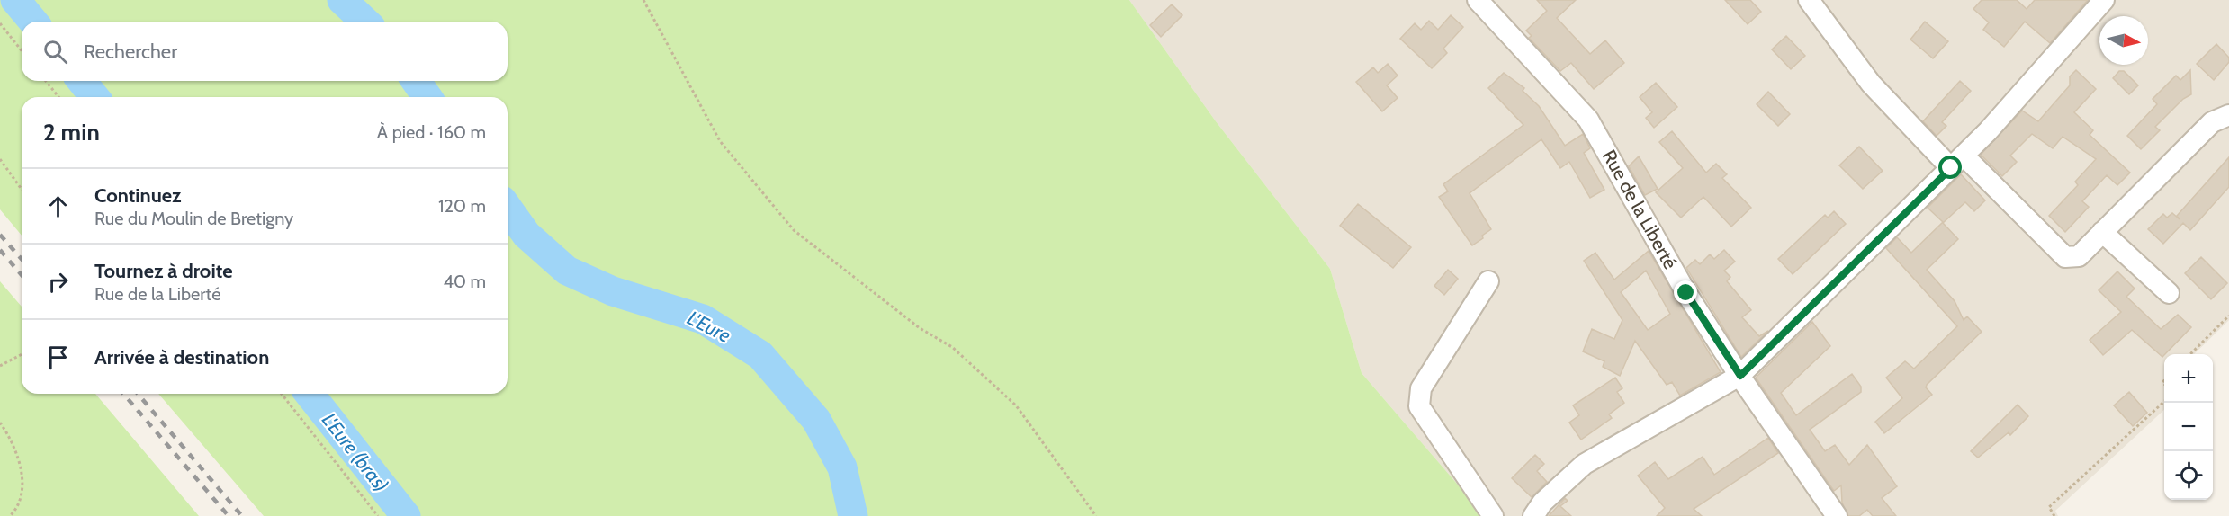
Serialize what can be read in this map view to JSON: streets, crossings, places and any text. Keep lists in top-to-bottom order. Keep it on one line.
{"streets":{"street":["Rue de la Liberté"]},"water":["L'Eure","L'Eure (bras)"],"north":"right","page":{"search":"Rechercher","heading":["2 min","À pied · 160 m"],"list":[["Continuez","Rue du Moulin de Bretigny","120 m"],["Tournez à droite","Rue de la Liberté","40 m"],"Arrivée à destination"],"map_buttons":["+","−"]}}
